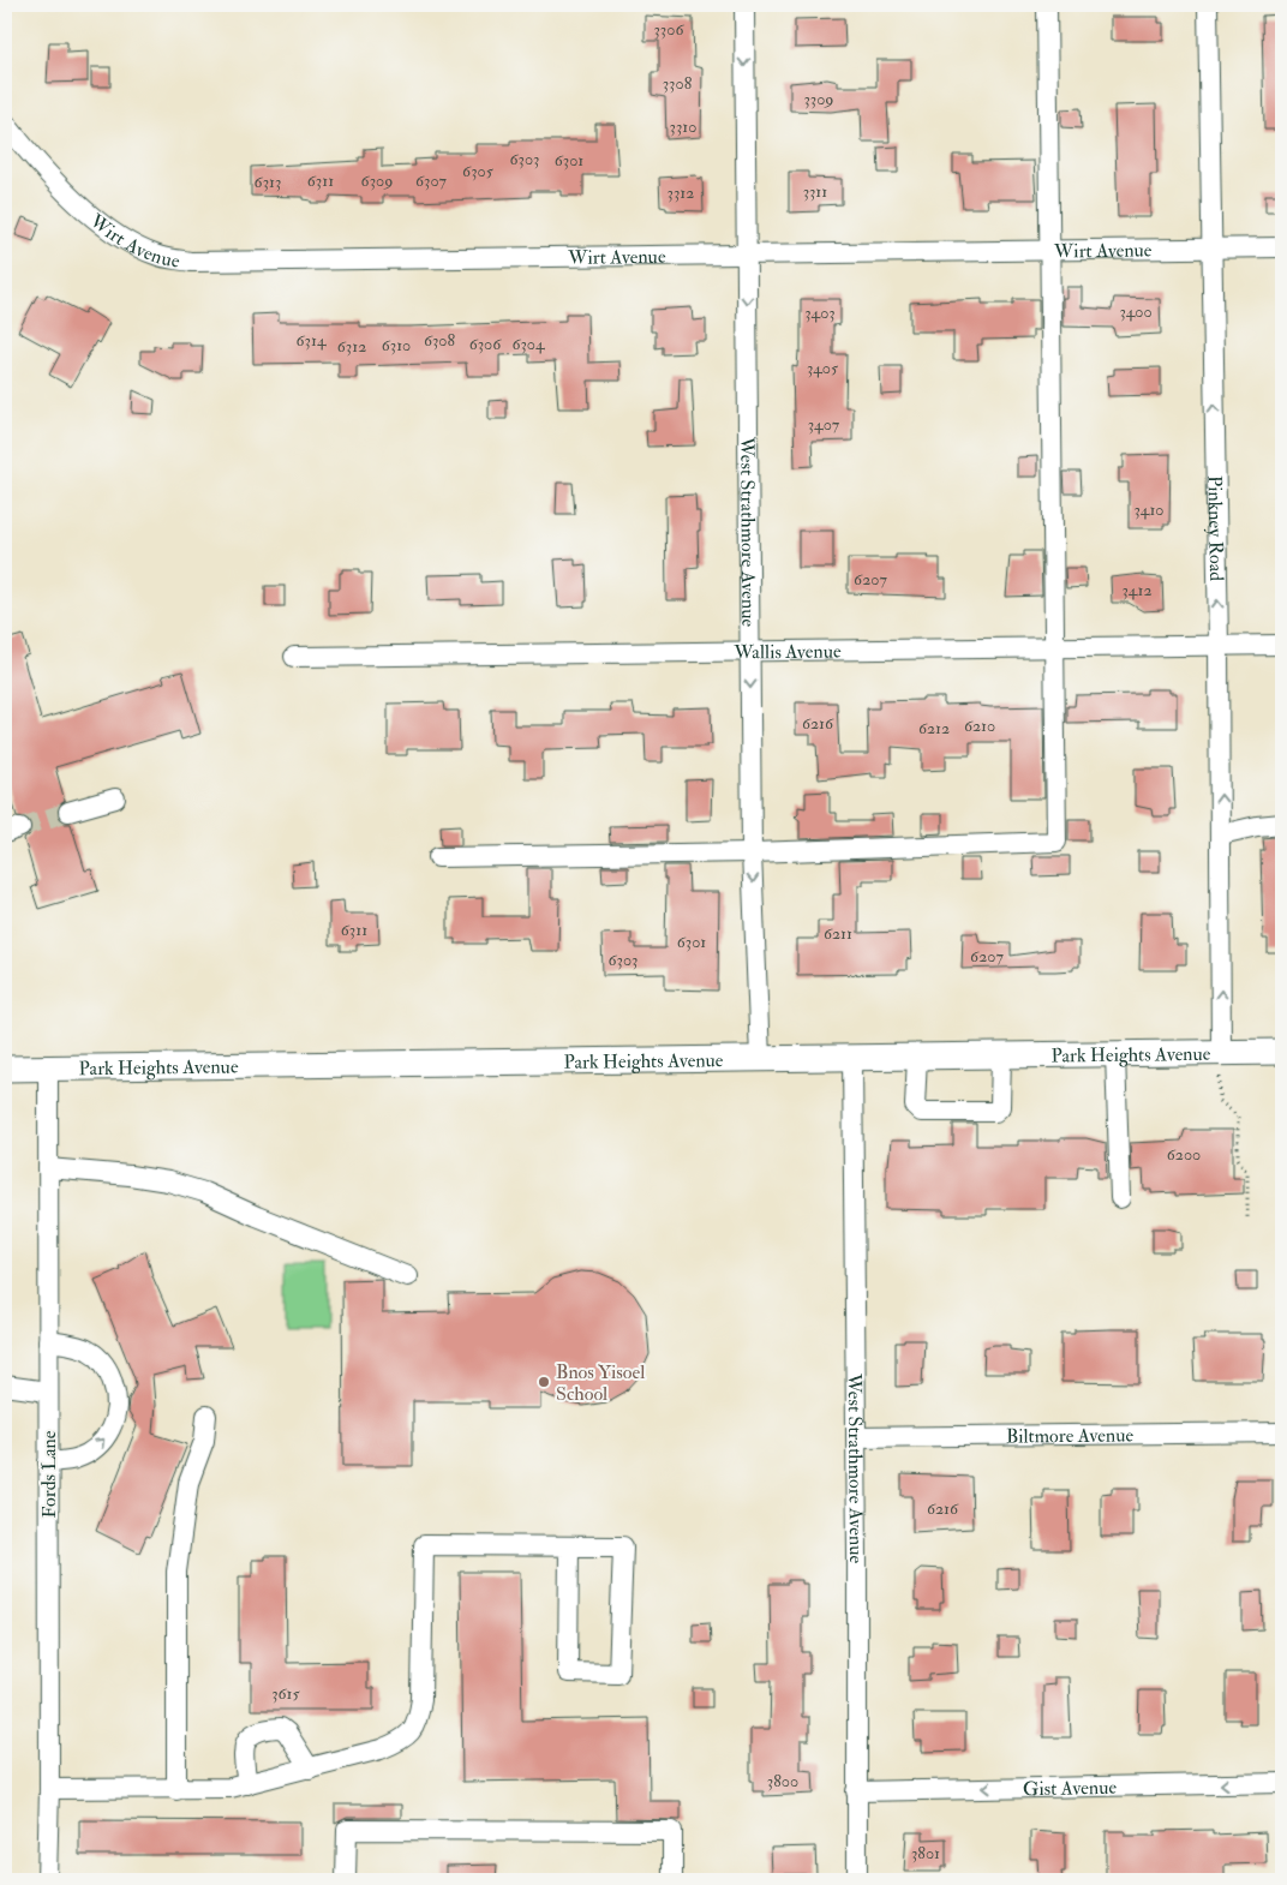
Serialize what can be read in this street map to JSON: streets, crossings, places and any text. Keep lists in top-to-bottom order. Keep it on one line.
{"streets":{"main road":["Park Heights Avenue"],"street":["Wirt Avenue","Pinkney Road","West Strathmore Avenue","Wallis Avenue","Biltmore Avenue","Fords Lane","Gist Avenue"]},"crossings":[["Wirt Avenue","Pinkney Road"],["Wirt Avenue","West Strathmore Avenue"],["Pinkney Road","Wallis Avenue"],["Pinkney Road","Park Heights Avenue"],["West Strathmore Avenue","Wallis Avenue"],["West Strathmore Avenue","Park Heights Avenue"],["West Strathmore Avenue","Biltmore Avenue"],["West Strathmore Avenue","Gist Avenue"],["Park Heights Avenue","Fords Lane"]],"one_way":["West Strathmore Avenue","Gist Avenue"],"places":["Bnos Yisoel School"],"house_numbers":["3306","3308","3309","3310","6303","6301","6305","6311","6309","6307","6313","3311","3312","3400","3403","6314","6308","6306","6304","6310","6312","3405","3407","3410","6207","3412","6216","6210","6212","6311","6211","6301","6207","6303","6200","6216","3615","3800","3801"]}
